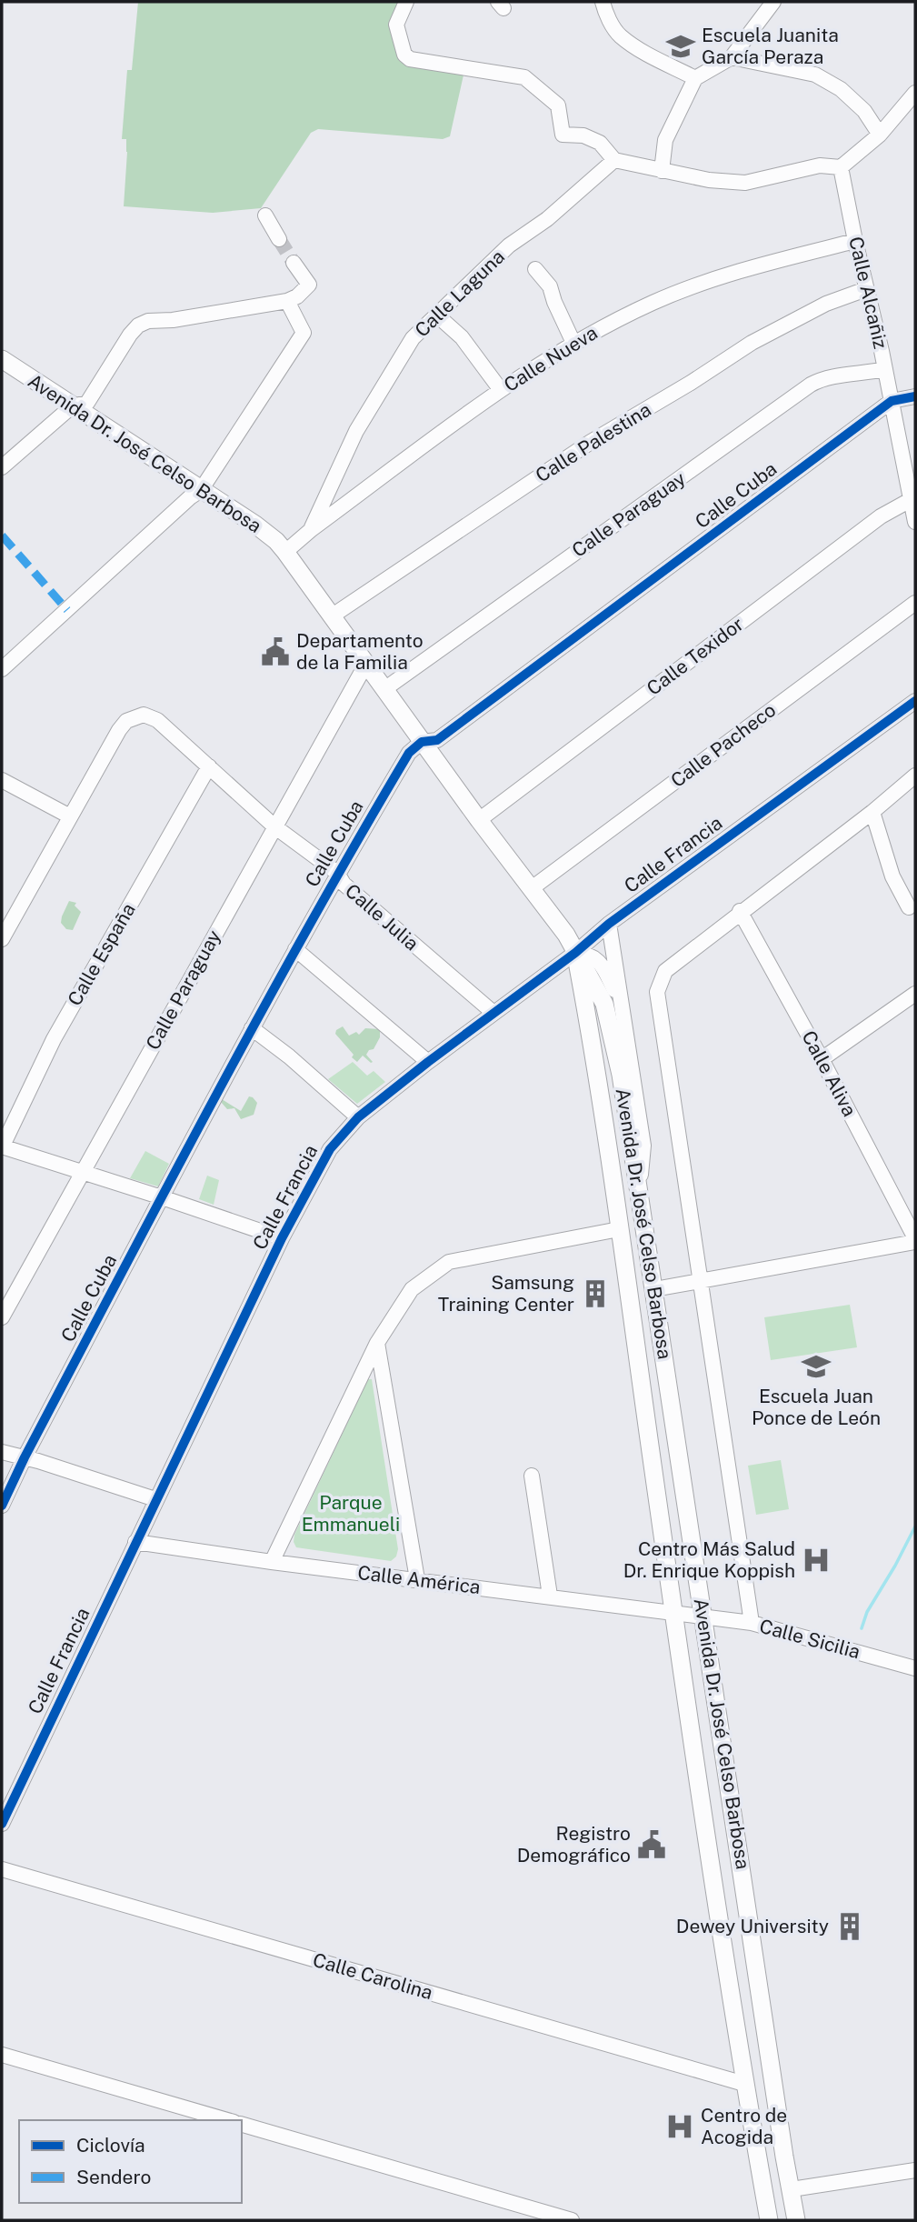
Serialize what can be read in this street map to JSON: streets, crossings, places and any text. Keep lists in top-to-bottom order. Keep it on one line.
{"streets":{"main road":["Avenida Dr. José Celso Barbosa"],"street":["Calle Alcañiz","Calle Laguna","Calle Nueva","Calle Palestina","Calle Cuba","Calle Paraguay","Calle Texidor","Calle Pacheco","Calle Francia","Calle Julia","Calle España","Calle Aliva","Calle América","Calle Sicilia","Calle Carolina"]},"crossings":[["Calle Alcañiz","Calle Nueva"],["Calle Alcañiz","Calle Palestina"],["Calle Alcañiz","Calle Cuba"],["Calle Alcañiz","Calle Paraguay"],["Calle Alcañiz","Calle Texidor"],["Calle Laguna","Calle Nueva"],["Calle Nueva","Avenida Dr. José Celso Barbosa"],["Calle Palestina","Avenida Dr. José Celso Barbosa"],["Avenida Dr. José Celso Barbosa","Calle Cuba"],["Avenida Dr. José Celso Barbosa","Calle Paraguay"],["Avenida Dr. José Celso Barbosa","Calle Texidor"],["Avenida Dr. José Celso Barbosa","Calle Pacheco"],["Avenida Dr. José Celso Barbosa","Calle Francia"],["Avenida Dr. José Celso Barbosa","Calle América"],["Avenida Dr. José Celso Barbosa","Calle Sicilia"],["Avenida Dr. José Celso Barbosa","Calle Carolina"],["Calle Cuba","Calle Julia"],["Calle Paraguay","Calle Julia"],["Calle Francia","Calle Julia"],["Calle Francia","Calle América"],["Calle Julia","Calle España"],["Calle América","Calle Sicilia"]],"parks":["Parque Emmanueli"],"places":{"school or university":["Escuela Juanita García Peraza","Escuela Juan Ponce de León"],"public building":["Departamento de la Familia","Registro Demográfico"],"building":["Samsung Training Center","Dewey University"],"hospital":["Centro Más Salud Dr. Enrique Koppish","Centro de Acogida"]},"legend":["Ciclovía","Sendero"]}
